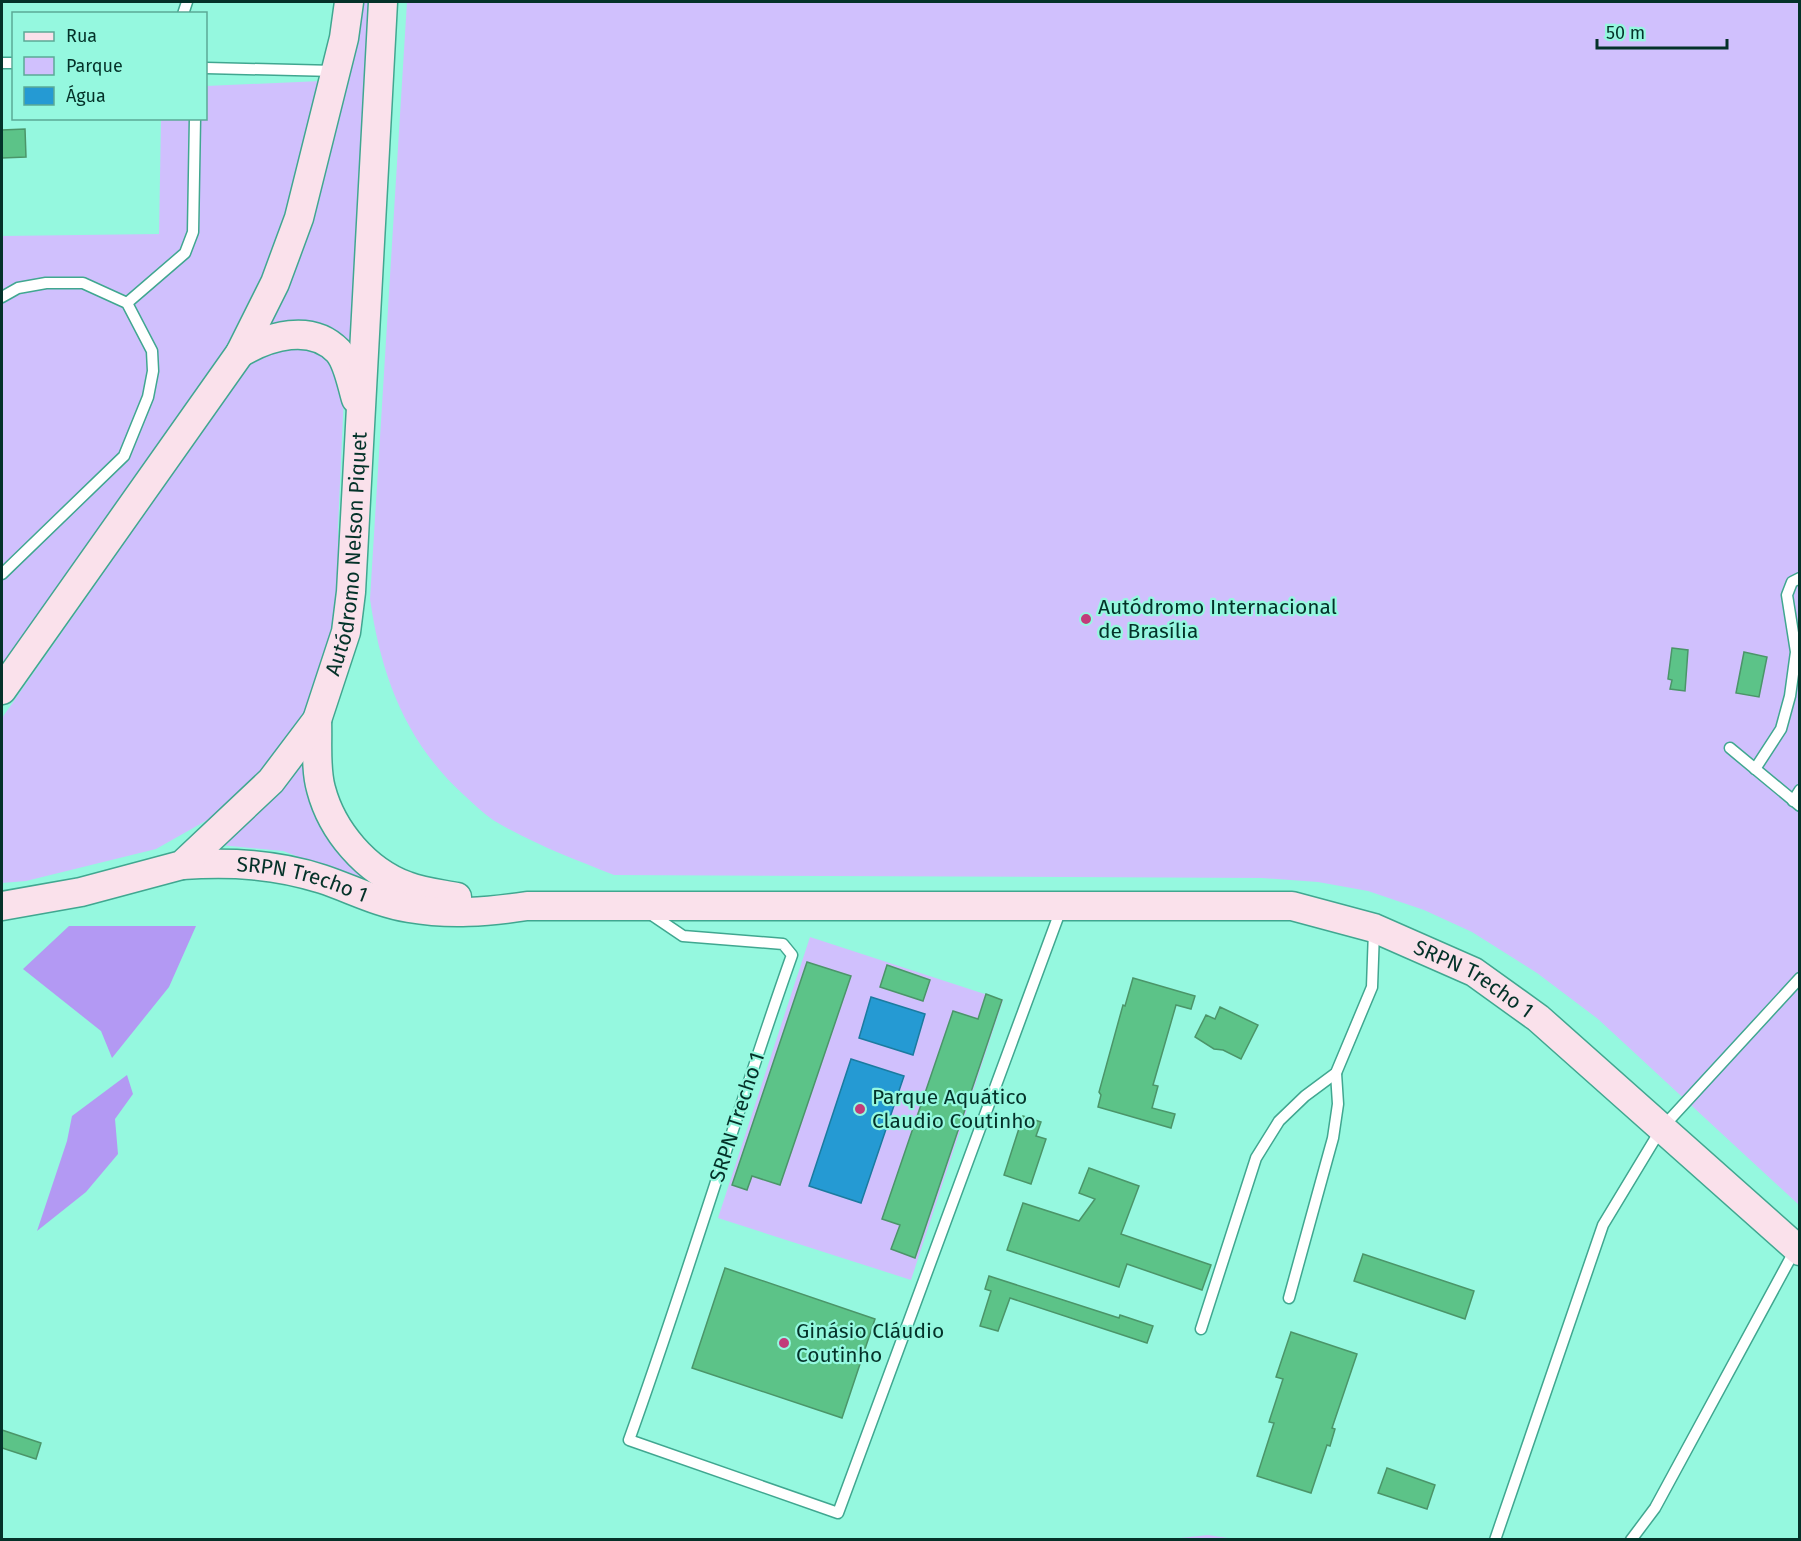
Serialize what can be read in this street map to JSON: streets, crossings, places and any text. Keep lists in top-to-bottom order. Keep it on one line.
{"streets":{"main road":["Autódromo Nelson Piquet","SRPN Trecho 1"]},"crossings":[["Autódromo Nelson Piquet","SRPN Trecho 1"]],"places":["Autódromo Internacional de Brasília","Parque Aquático Claudio Coutinho","Ginásio Cláudio Coutinho"],"legend":["Rua","Parque","Água"],"scale_bar":"50 m"}
